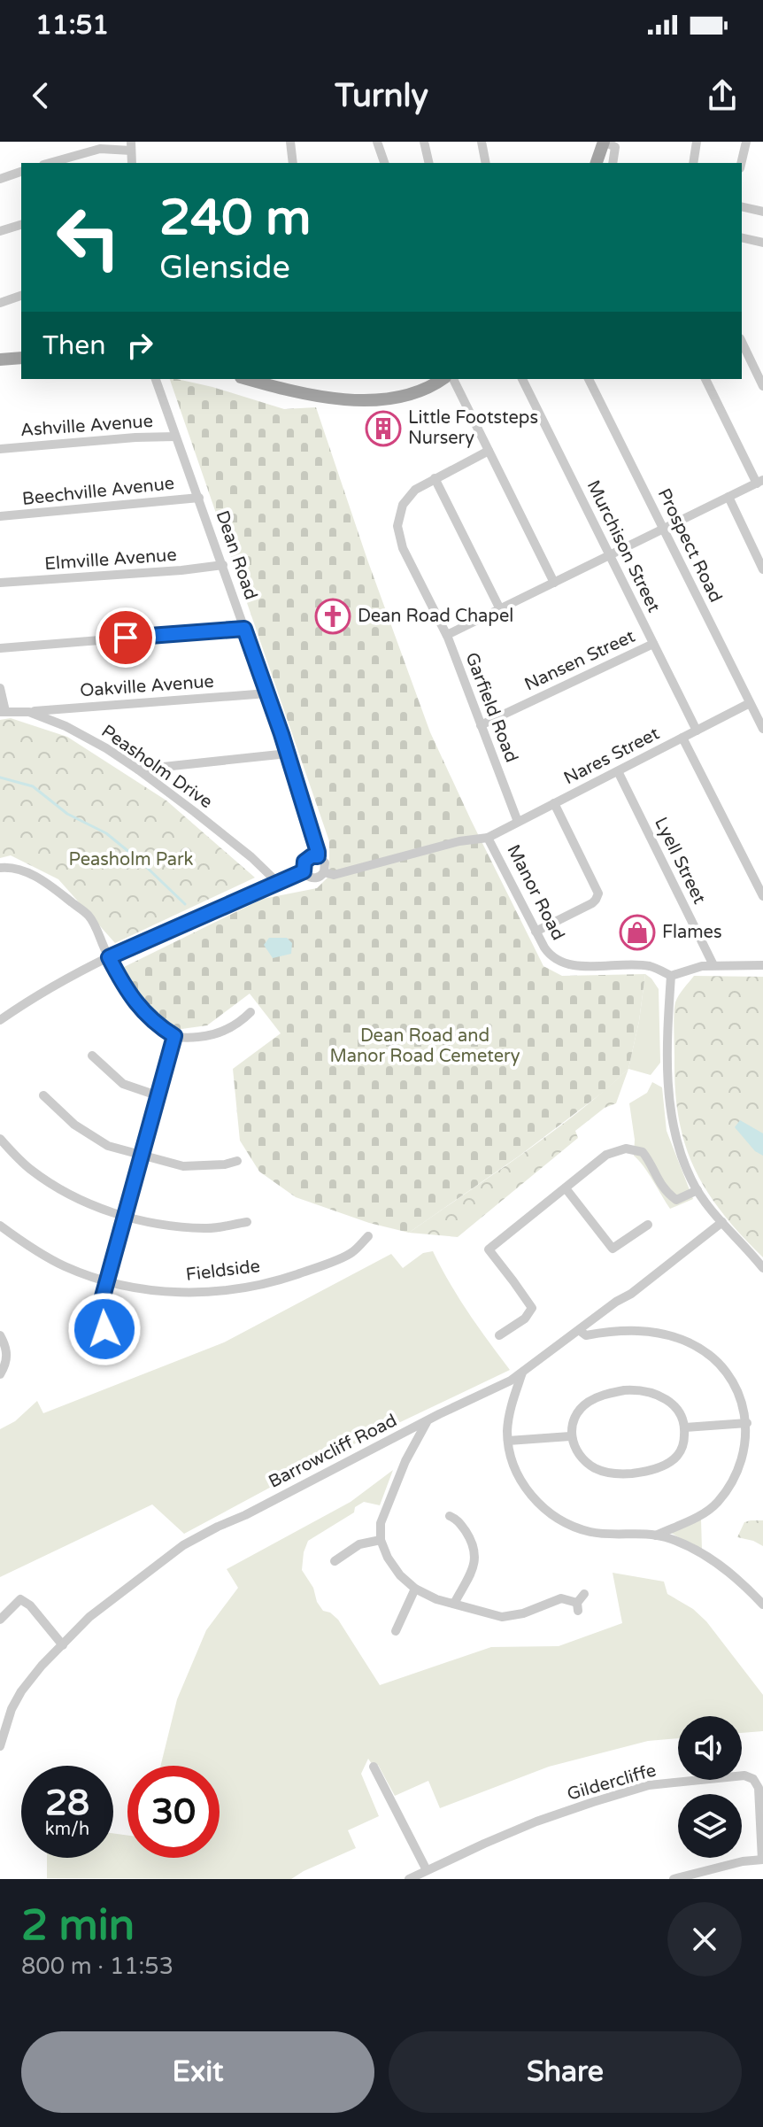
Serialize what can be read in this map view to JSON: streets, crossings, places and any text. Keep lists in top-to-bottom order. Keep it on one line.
{"streets":{"street":["Ashville Avenue","Beechville Avenue","Prospect Road","Murchison Street","Dean Road","Elmville Avenue","Nansen Street","Oakville Avenue","Garfield Road","Nares Street","Peasholm Drive","Lyell Street","Manor Road","Fieldside","Barrowcliff Road","Gildercliffe"]},"crossings":[["Ashville Avenue","Dean Road"],["Beechville Avenue","Dean Road"],["Prospect Road","Nares Street"],["Murchison Street","Nansen Street"],["Murchison Street","Nares Street"],["Dean Road","Elmville Avenue"],["Dean Road","Oakville Avenue"],["Dean Road","Manor Road"],["Nansen Street","Garfield Road"],["Oakville Avenue","Peasholm Drive"],["Garfield Road","Nares Street"],["Nares Street","Lyell Street"],["Nares Street","Manor Road"]],"parks":["Peasholm Park","Dean Road and Manor Road Cemetery"],"places":{"building":["Little Footsteps Nursery"],"church":["Dean Road Chapel"],"shop":["Flames"]},"page":{"status":"11:51","header":"Turnly","turn":["240 m","Glenside"],"then":"Then","speed":"28 km/h","limit":"30","heading":["2 min","800 m · 11:53"],"buttons":["Exit","Share"]}}
